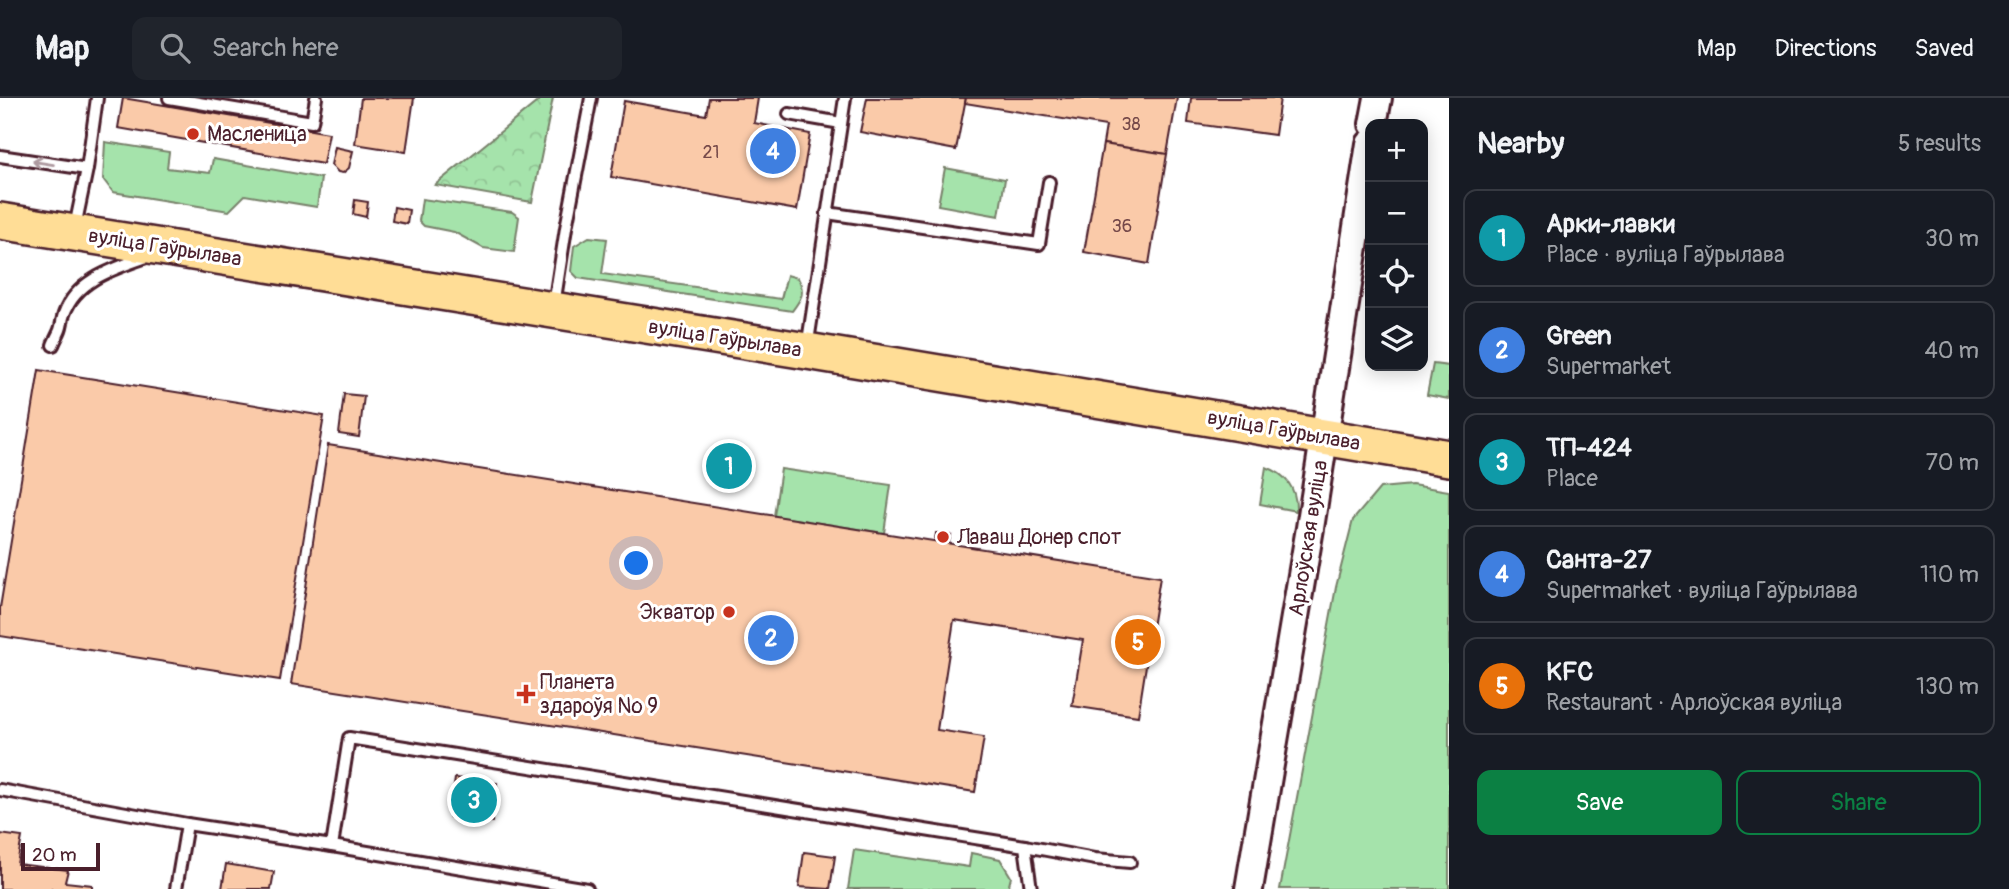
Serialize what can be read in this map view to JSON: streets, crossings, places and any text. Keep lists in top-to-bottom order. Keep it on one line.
{"streets":{"main road":["вуліца Гаўрылава"],"street":["Арлоўская вуліца"]},"crossings":[["вуліца Гаўрылава","Арлоўская вуліца"]],"places":{"other":["Масленица","Лаваш Донер спот","Экватор"],"health":["Планета здароўя № 9"]},"house_numbers":["38","21","36"],"scale_bar":"20 m","page":{"header":"Map","search":"Search here","nav":["Map","Directions","Saved"],"heading":["Nearby","5 results"],"map_buttons":["+","−"],"pins":["4","1","2","5","3"],"list":[{"mark":"1","name":"Арки-лавки","note":"Place · вуліца Гаўрылава","value":"30 m"},{"mark":"2","name":"Green","note":"Supermarket","value":"40 m"},{"mark":"3","name":"ТП-424","note":"Place","value":"70 m"},{"mark":"4","name":"Санта-27","note":"Supermarket · вуліца Гаўрылава","value":"110 m"},{"mark":"5","name":"KFC","note":"Restaurant · Арлоўская вуліца","value":"130 m"}],"buttons":["Save","Share"],"scale":"20 m"}}
